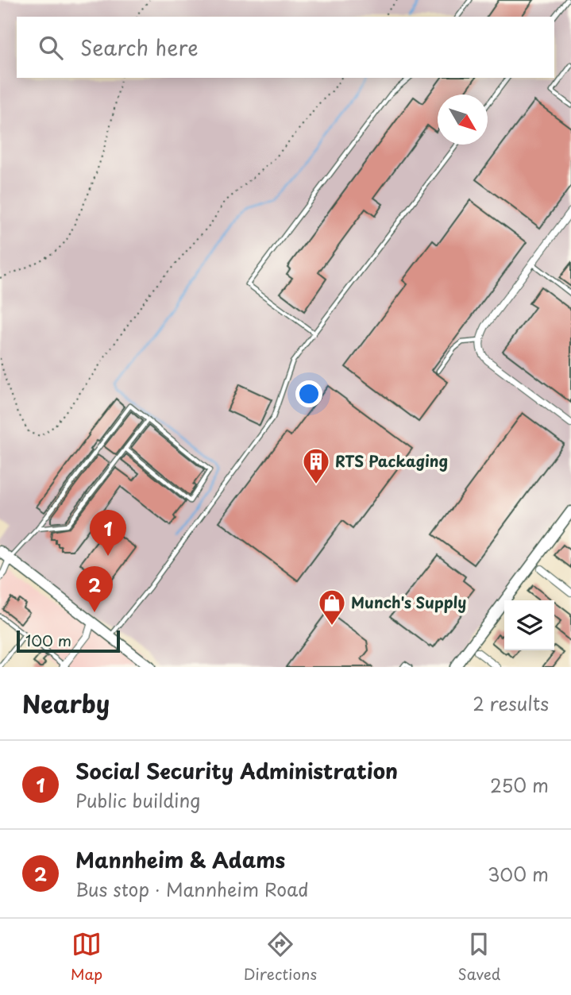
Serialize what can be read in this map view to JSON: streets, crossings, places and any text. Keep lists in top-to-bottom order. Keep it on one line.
{"places":{"building":["RTS Packaging"],"shop":["Munch's Supply"]},"scale_bar":"100 m","north":"bottom right","page":{"search":"Search here","pins":["1","2"],"scale":"100 m","heading":["Nearby","2 results"],"list":[{"mark":"1","name":"Social Security Administration","note":"Public building","value":"250 m"},{"mark":"2","name":"Mannheim & Adams","note":"Bus stop · Mannheim Road","value":"300 m"}],"nav":["Map","Directions","Saved"]}}
